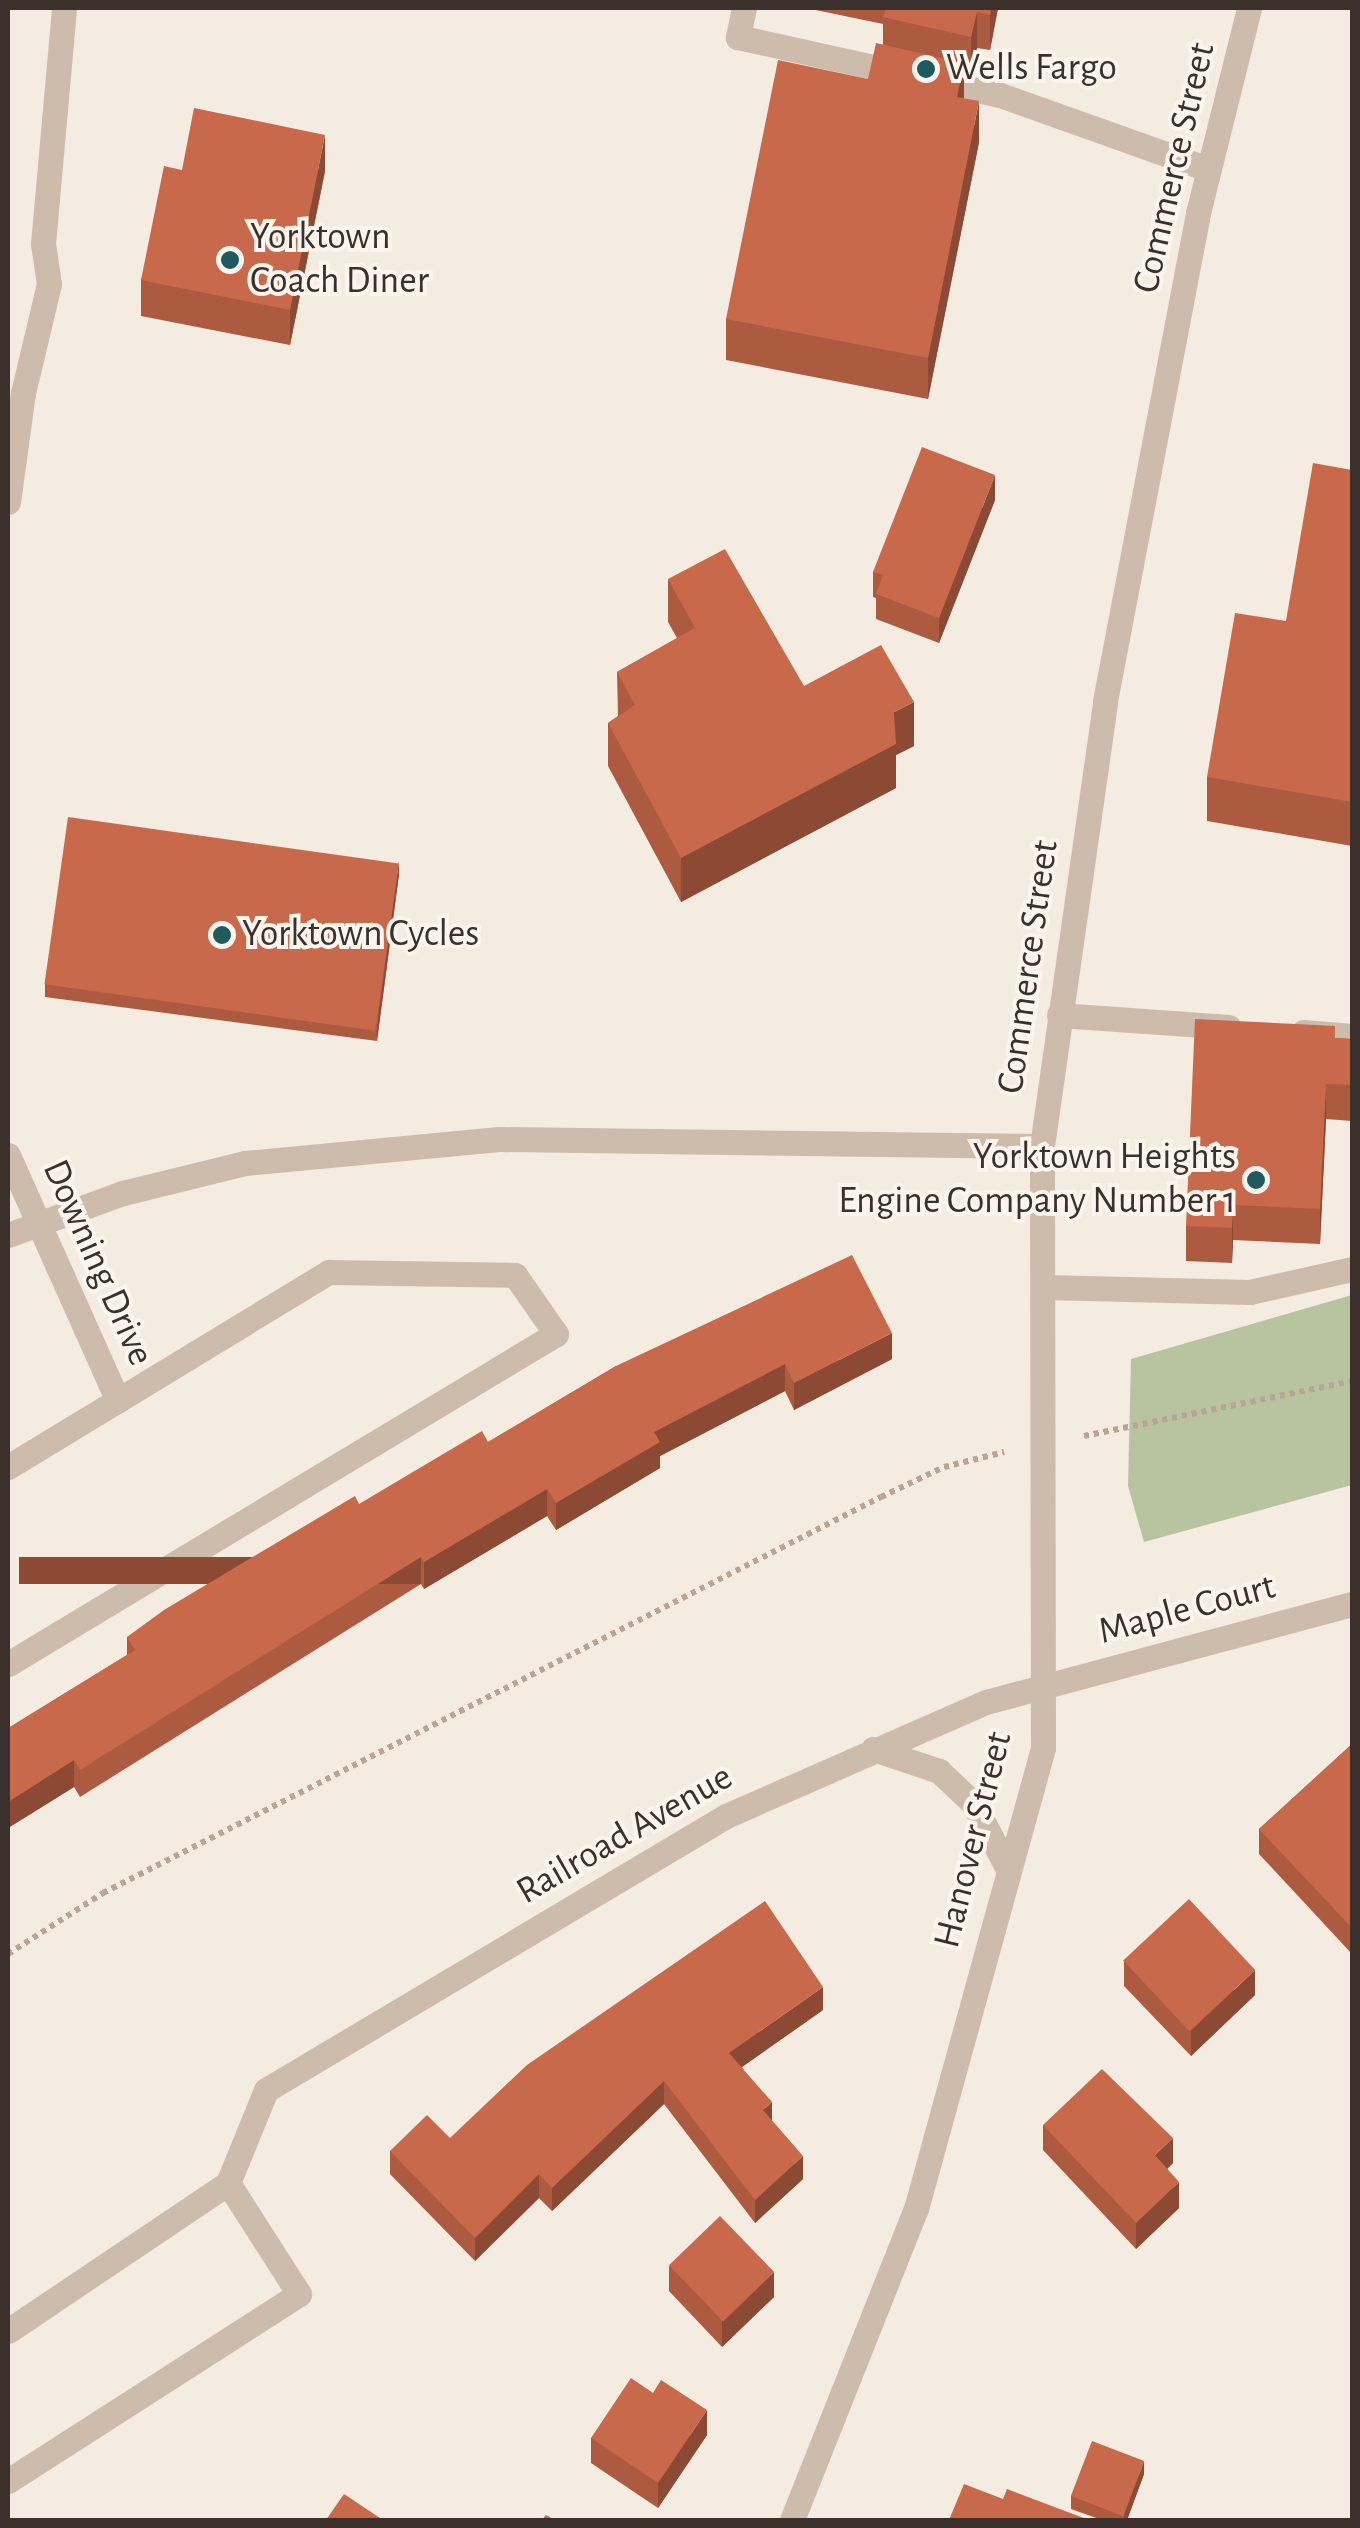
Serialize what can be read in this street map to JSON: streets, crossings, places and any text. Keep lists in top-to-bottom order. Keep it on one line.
{"streets":{"street":["Commerce Street","Downing Drive","Maple Court","Railroad Avenue","Hanover Street"]},"crossings":[["Commerce Street","Downing Drive"],["Commerce Street","Hanover Street"],["Maple Court","Railroad Avenue"],["Maple Court","Hanover Street"],["Railroad Avenue","Hanover Street"]],"places":["Wells Fargo","Yorktown Coach Diner","Yorktown Cycles","Yorktown Heights Engine Company Number 1"]}
